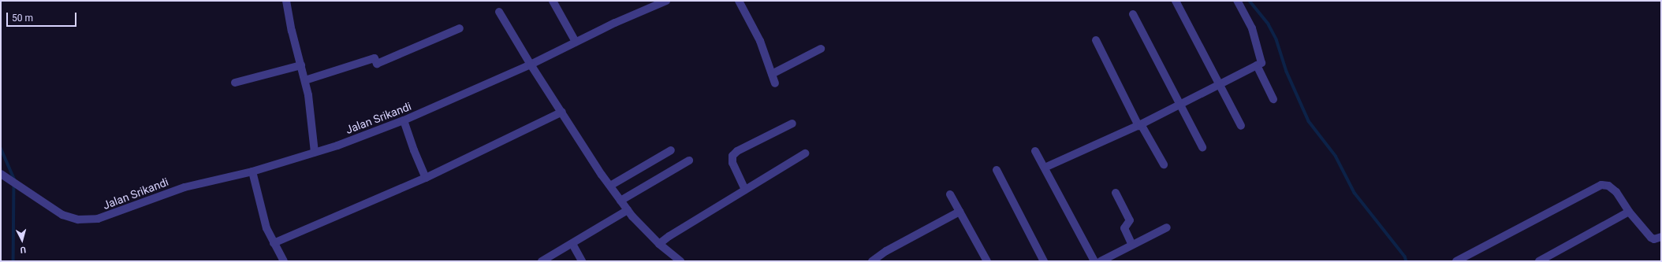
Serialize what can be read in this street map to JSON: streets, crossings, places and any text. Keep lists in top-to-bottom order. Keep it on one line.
{"streets":{"street":["Jalan Srikandi"]},"scale_bar":"50 m","north":"bottom"}
